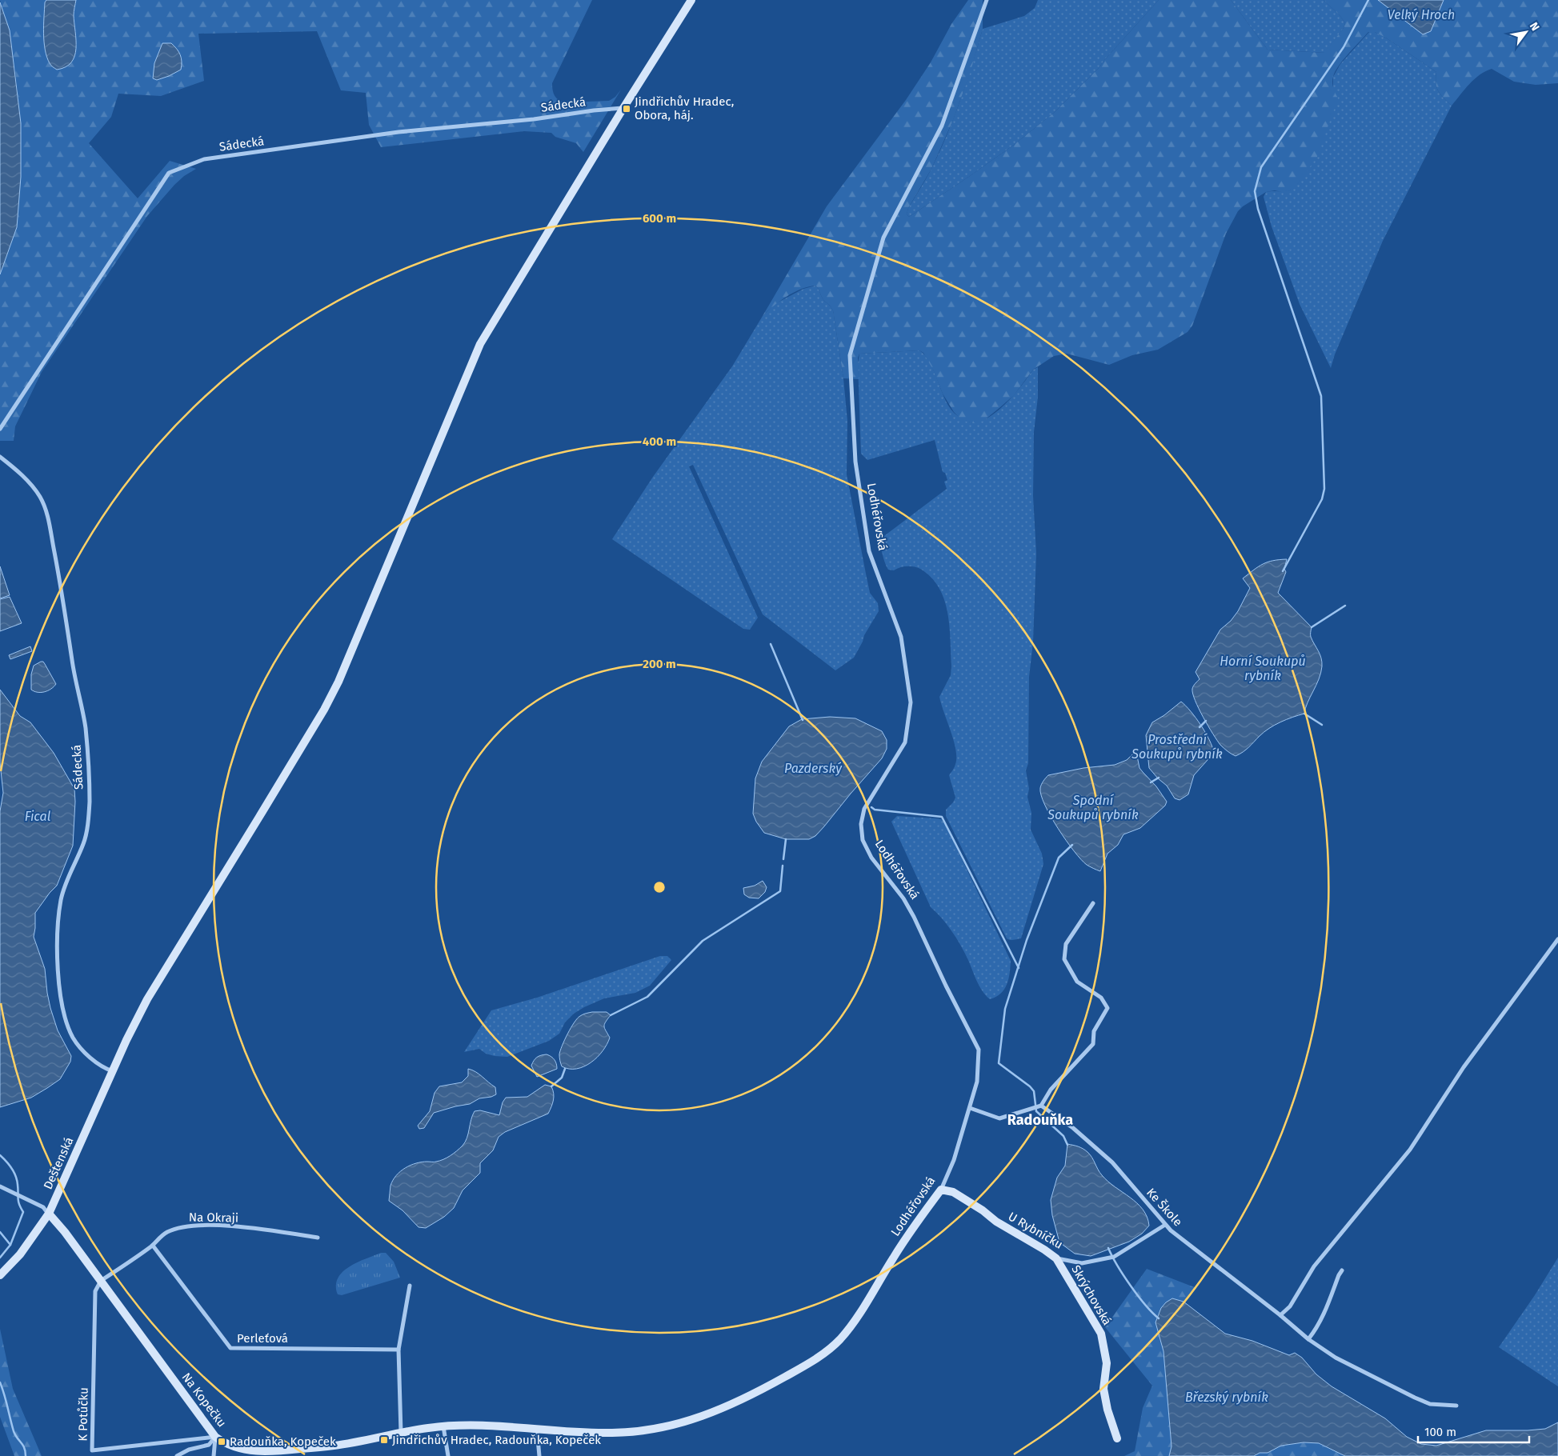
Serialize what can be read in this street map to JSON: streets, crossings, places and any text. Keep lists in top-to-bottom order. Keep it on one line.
{"streets":{"main road":["Lodhéřovská","Deštenská","U Rybníčku","Skrýchovská","Na Kopečku"],"street":["Sádecká","Ke Škole","Na Okraji","Perleťová","K Potůčku"]},"crossings":[["Sádecká","Deštenská"],["Lodhéřovská","U Rybníčku"],["Lodhéřovská","Na Kopečku"],["Deštenská","Na Kopečku"],["Ke Škole","U Rybníčku"],["Na Okraji","Perleťová"],["Na Okraji","Na Kopečku"],["Na Okraji","K Potůčku"],["U Rybníčku","Skrýchovská"],["Na Kopečku","K Potůčku"]],"districts":["Radouňka"],"water":["Velký Hroch","Horní Soukupů rybník","Prostřední Soukupů rybník","Pazderský","Spodní Soukupů rybník","Fical","Březský rybník"],"places":{"transit":["Jindřichův Hradec, Obora, háj.","Jindřichův Hradec, Radouňka, Kopeček","Radouňka, Kopeček"]},"scale_bar":"100 m","north":"top right","rings":["600 m","400 m","200 m"]}
